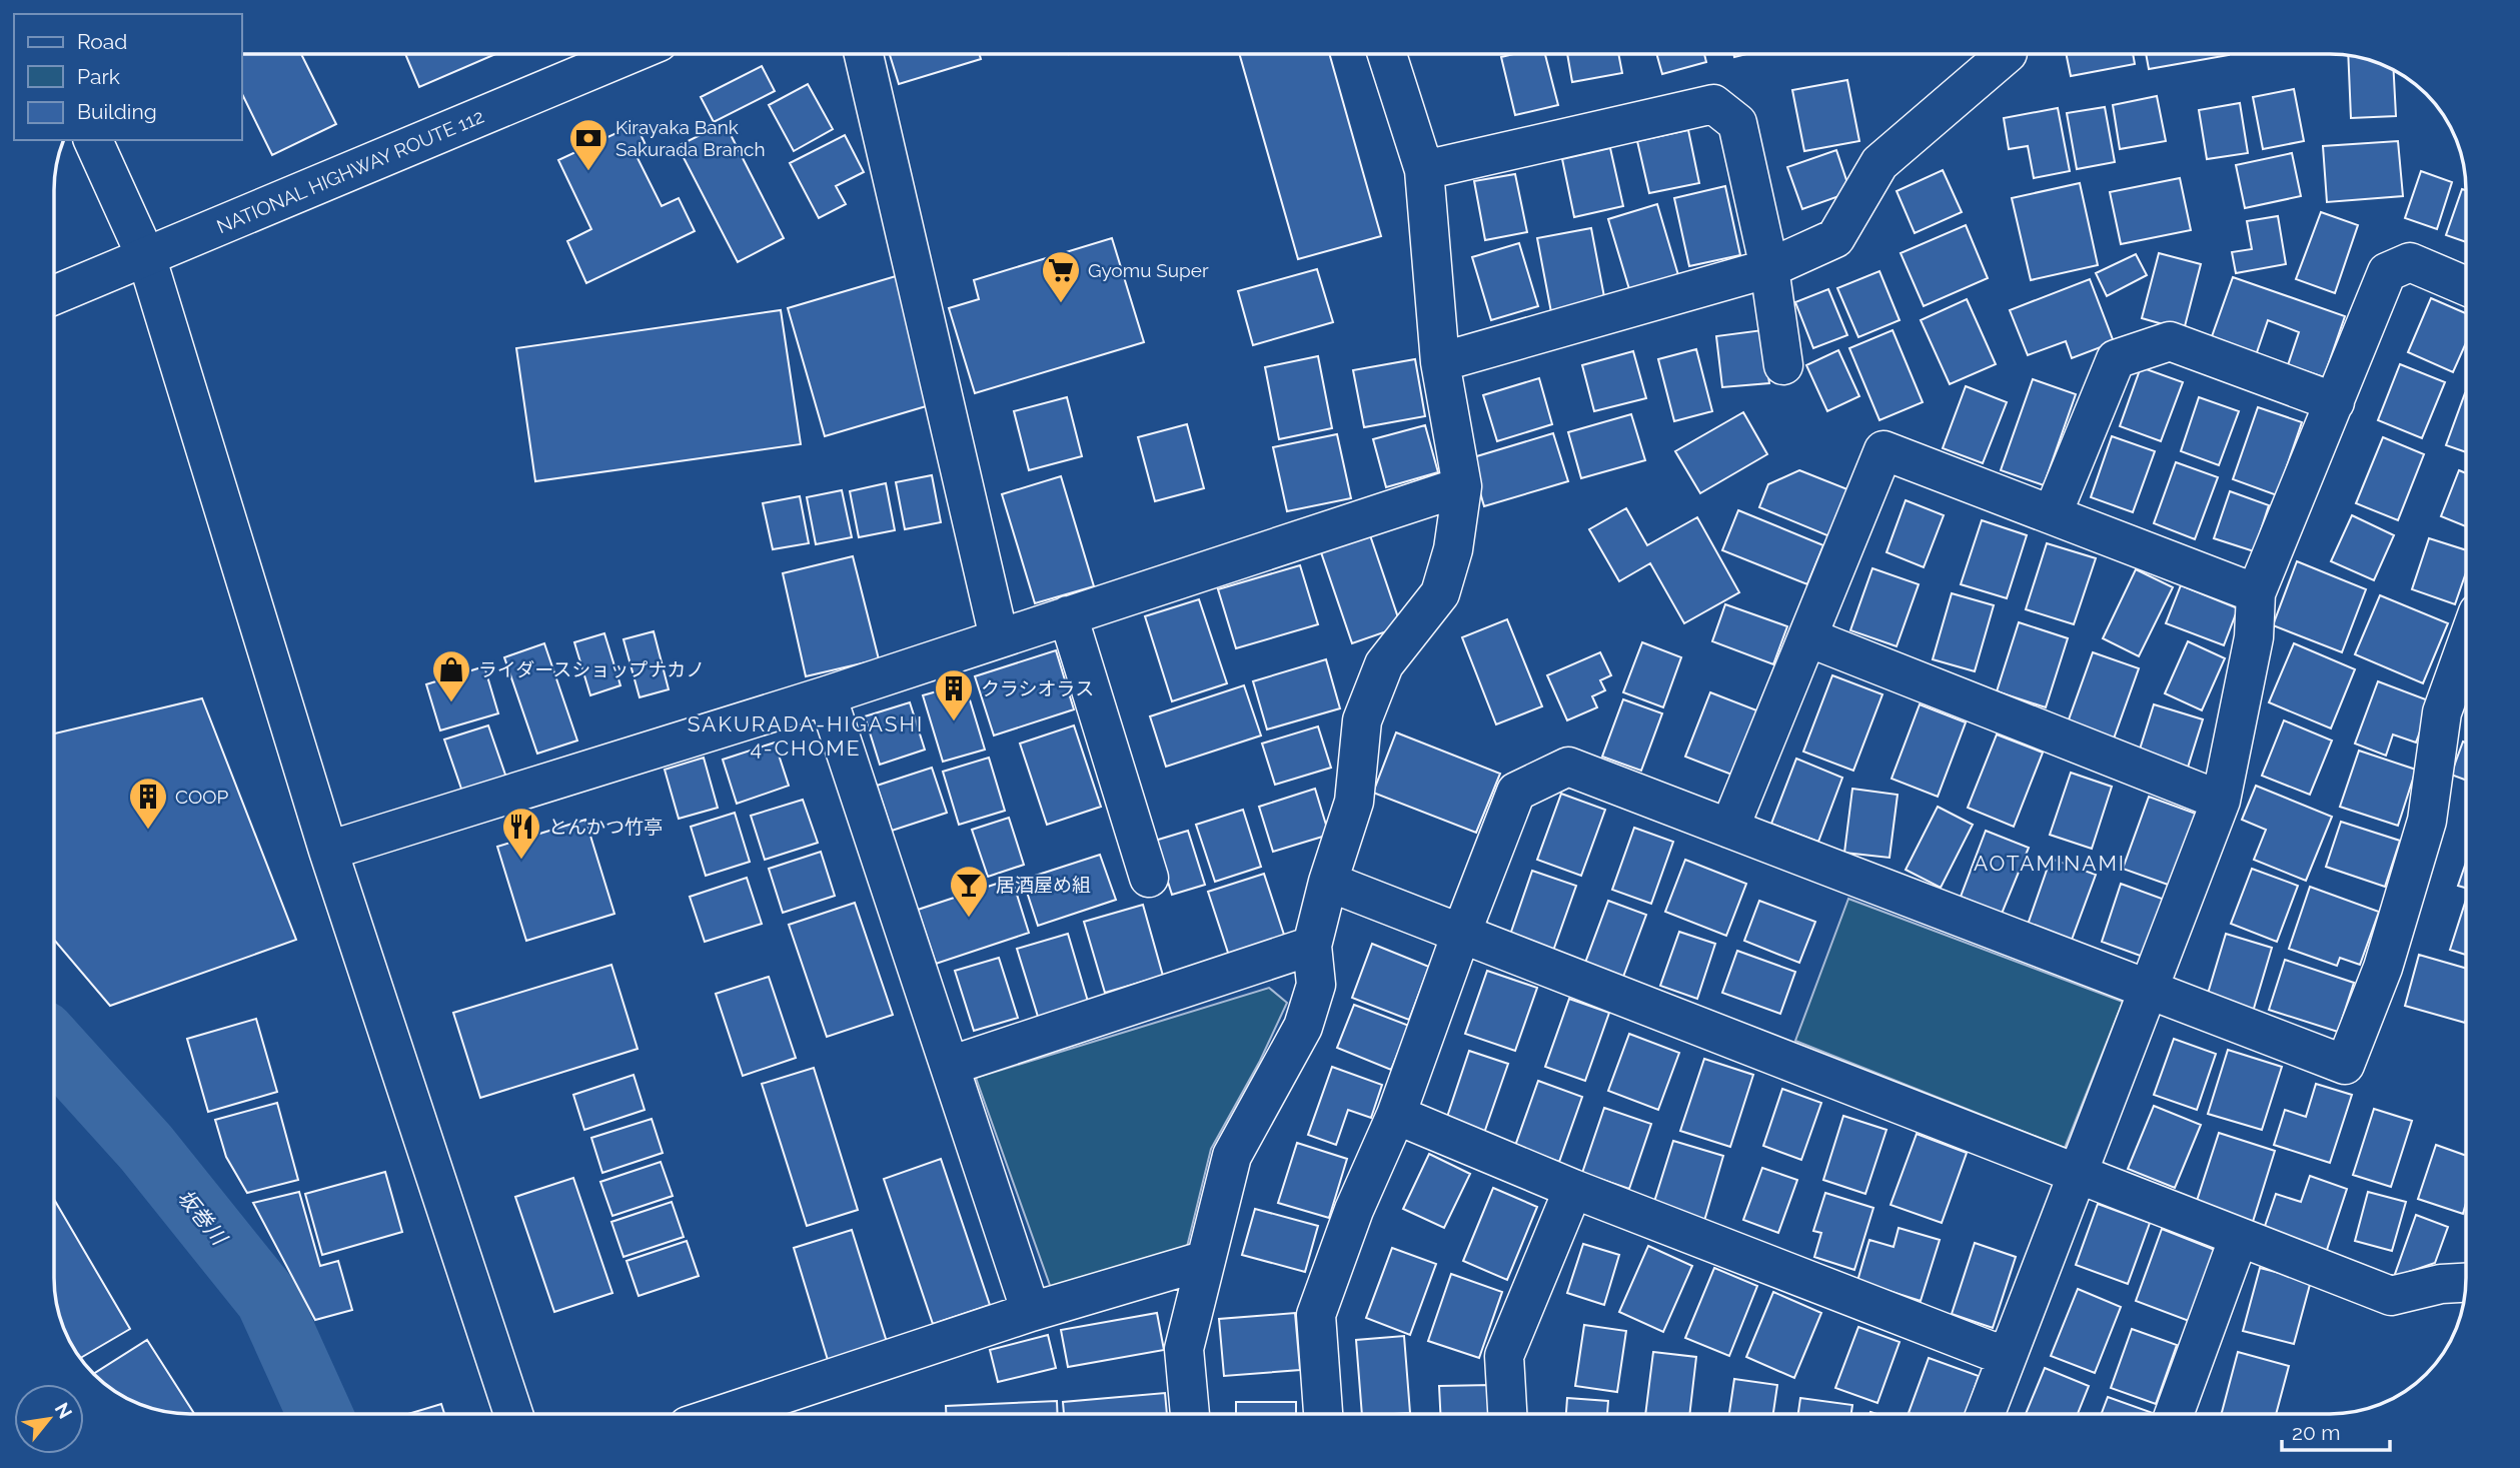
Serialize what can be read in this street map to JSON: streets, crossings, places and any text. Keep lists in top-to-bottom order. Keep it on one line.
{"streets":{"main road":["NATIONAL HIGHWAY ROUTE 112"]},"districts":["SAKURADA-HIGASHI 4-CHOME","AOTAMINAMI"],"water":["坂巻川"],"places":{"bank":["Kirayaka Bank Sakurada Branch"],"supermarket":["Gyomu Super"],"shop":["ライダースショップナカノ"],"building":["クラシオラス","COOP"],"restaurant":["とんかつ竹亭"],"bar":["居酒屋め組"]},"legend":["Road","Park","Building"],"scale_bar":"20 m","north":"top right"}
